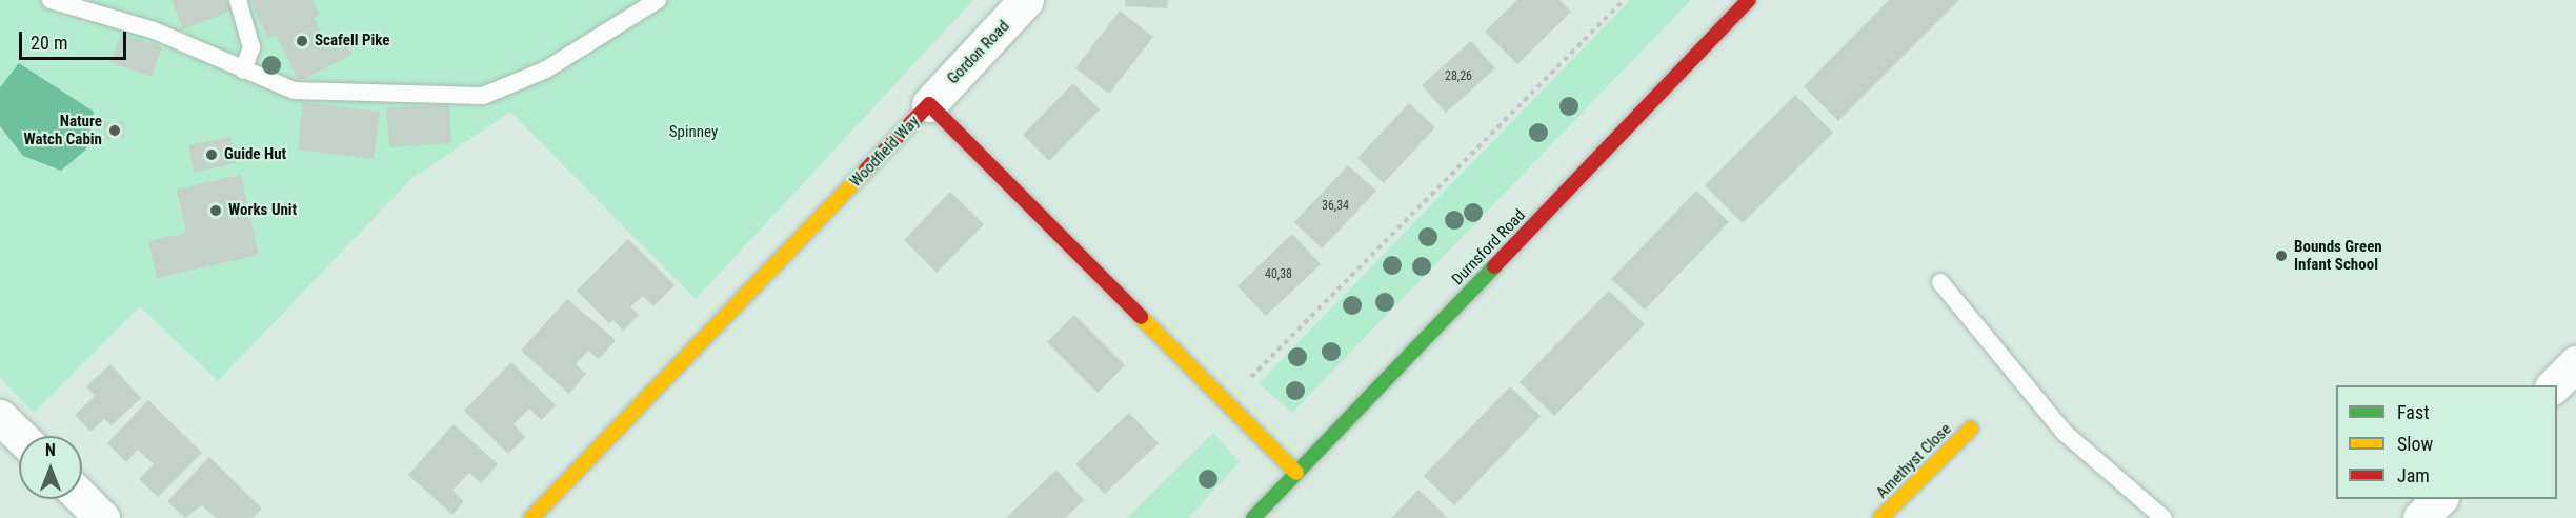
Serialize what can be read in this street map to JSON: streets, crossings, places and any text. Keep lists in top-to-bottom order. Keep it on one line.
{"streets":{"street":["Gordon Road","Woodfield Way","Durnsford Road","Amethyst Close"]},"crossings":[["Gordon Road","Woodfield Way"],["Woodfield Way","Durnsford Road"]],"parks":["Spinney"],"places":["Scafell Pike","Nature Watch Cabin","Guide Hut","Works Unit","Bounds Green Infant School"],"house_numbers":["28,26","36,34","40,38"],"legend":["Fast","Slow","Jam"],"scale_bar":"20 m","north":"top"}
